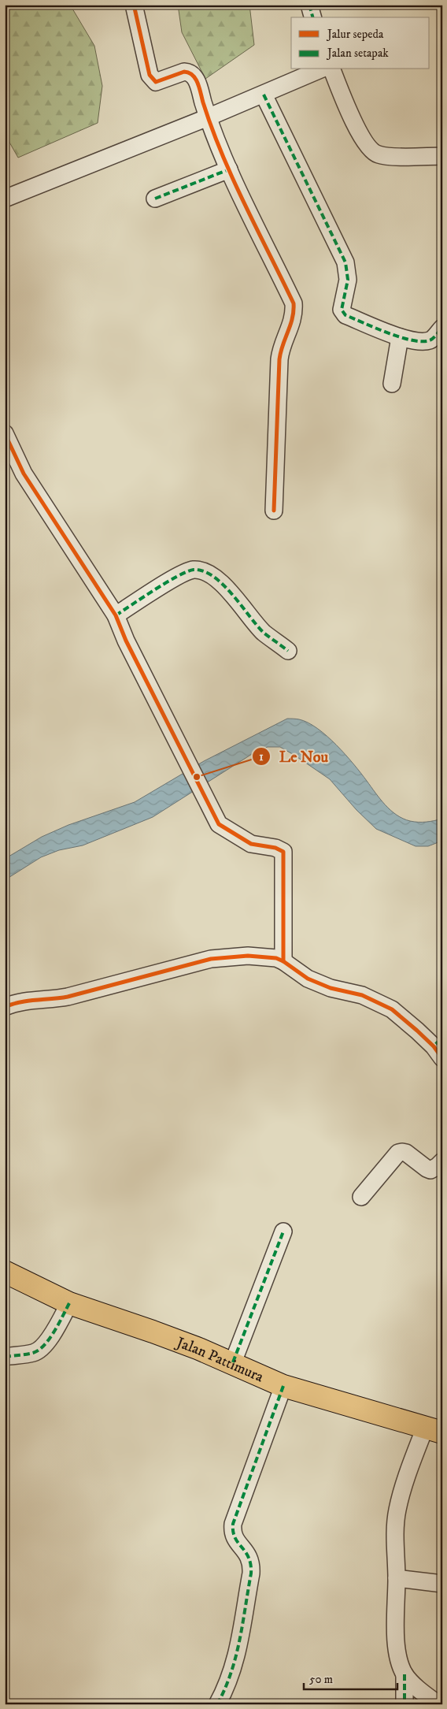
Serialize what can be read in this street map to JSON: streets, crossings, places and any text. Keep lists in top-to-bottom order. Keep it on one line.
{"streets":{"main road":["Jalan Pattimura"]},"places":["Le Nou"],"legend":["Jalur sepeda","Jalan setapak"],"scale_bar":"50 m"}
